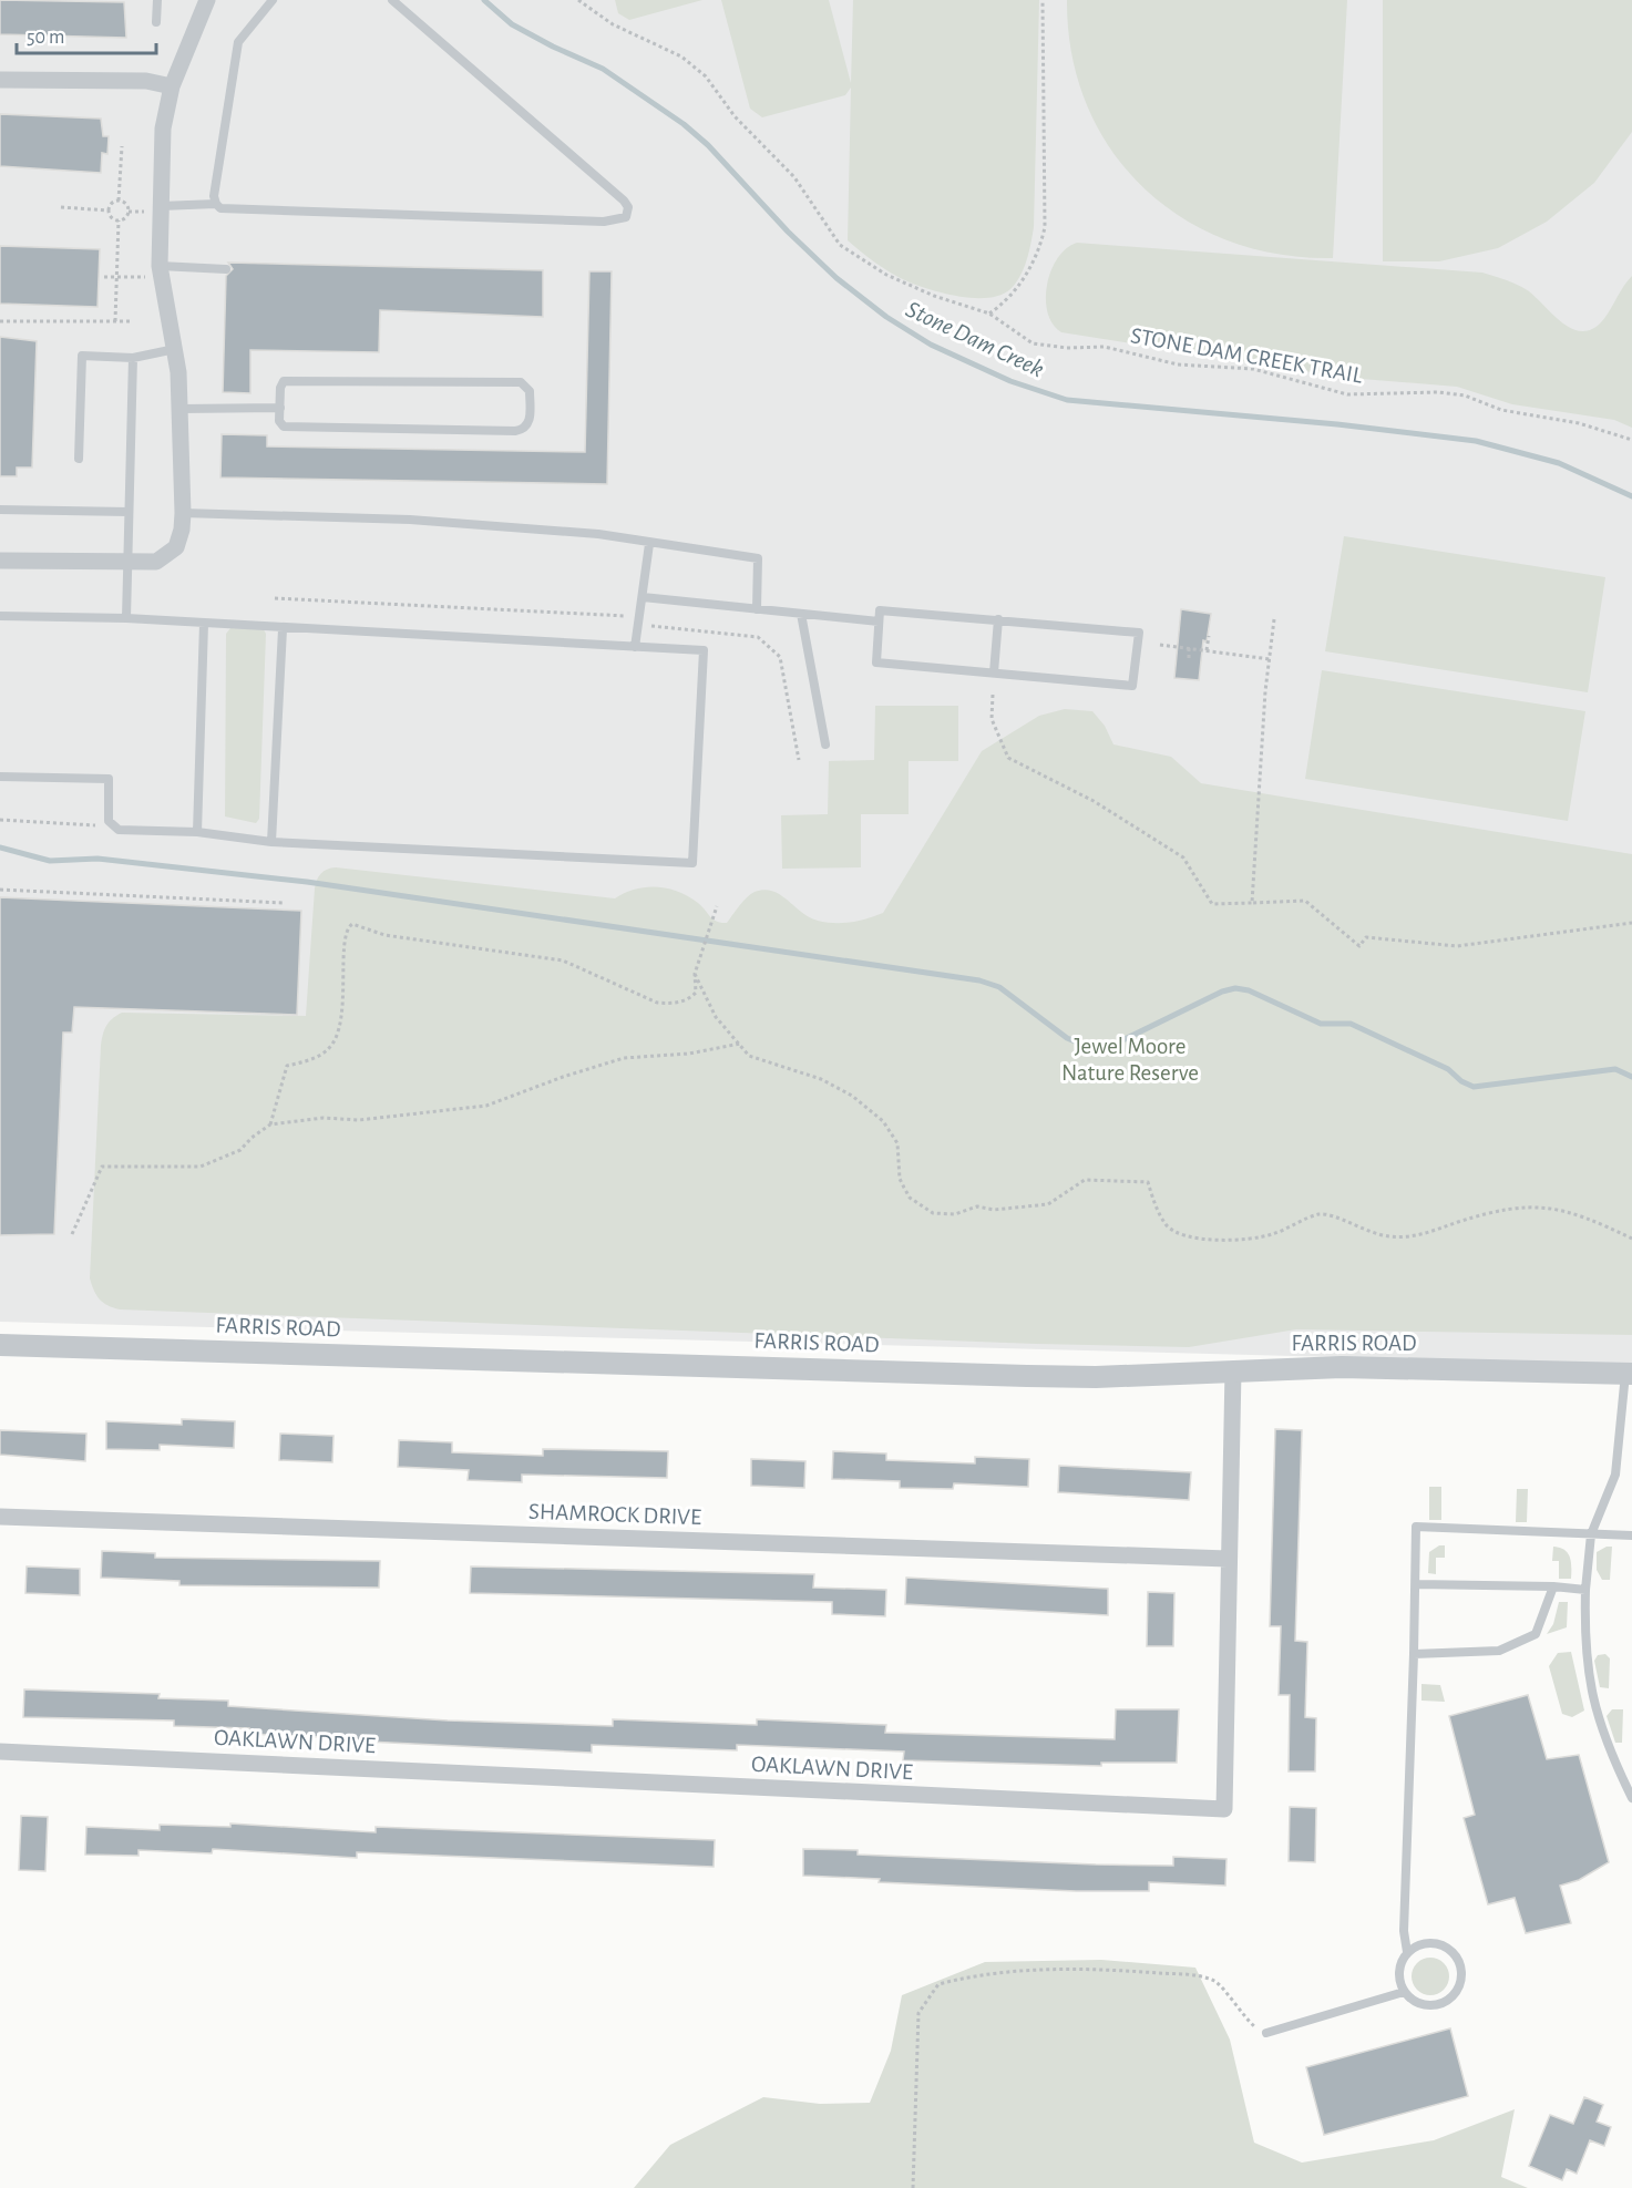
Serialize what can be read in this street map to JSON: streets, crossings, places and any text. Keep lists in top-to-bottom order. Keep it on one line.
{"streets":{"street":["FARRIS ROAD","SHAMROCK DRIVE","OAKLAWN DRIVE"],"path":["STONE DAM CREEK TRAIL"]},"crossings":[["FARRIS ROAD","OAKLAWN DRIVE"],["SHAMROCK DRIVE","OAKLAWN DRIVE"]],"water":["Stone Dam Creek"],"parks":["Jewel Moore Nature Reserve"],"scale_bar":"50 m"}
